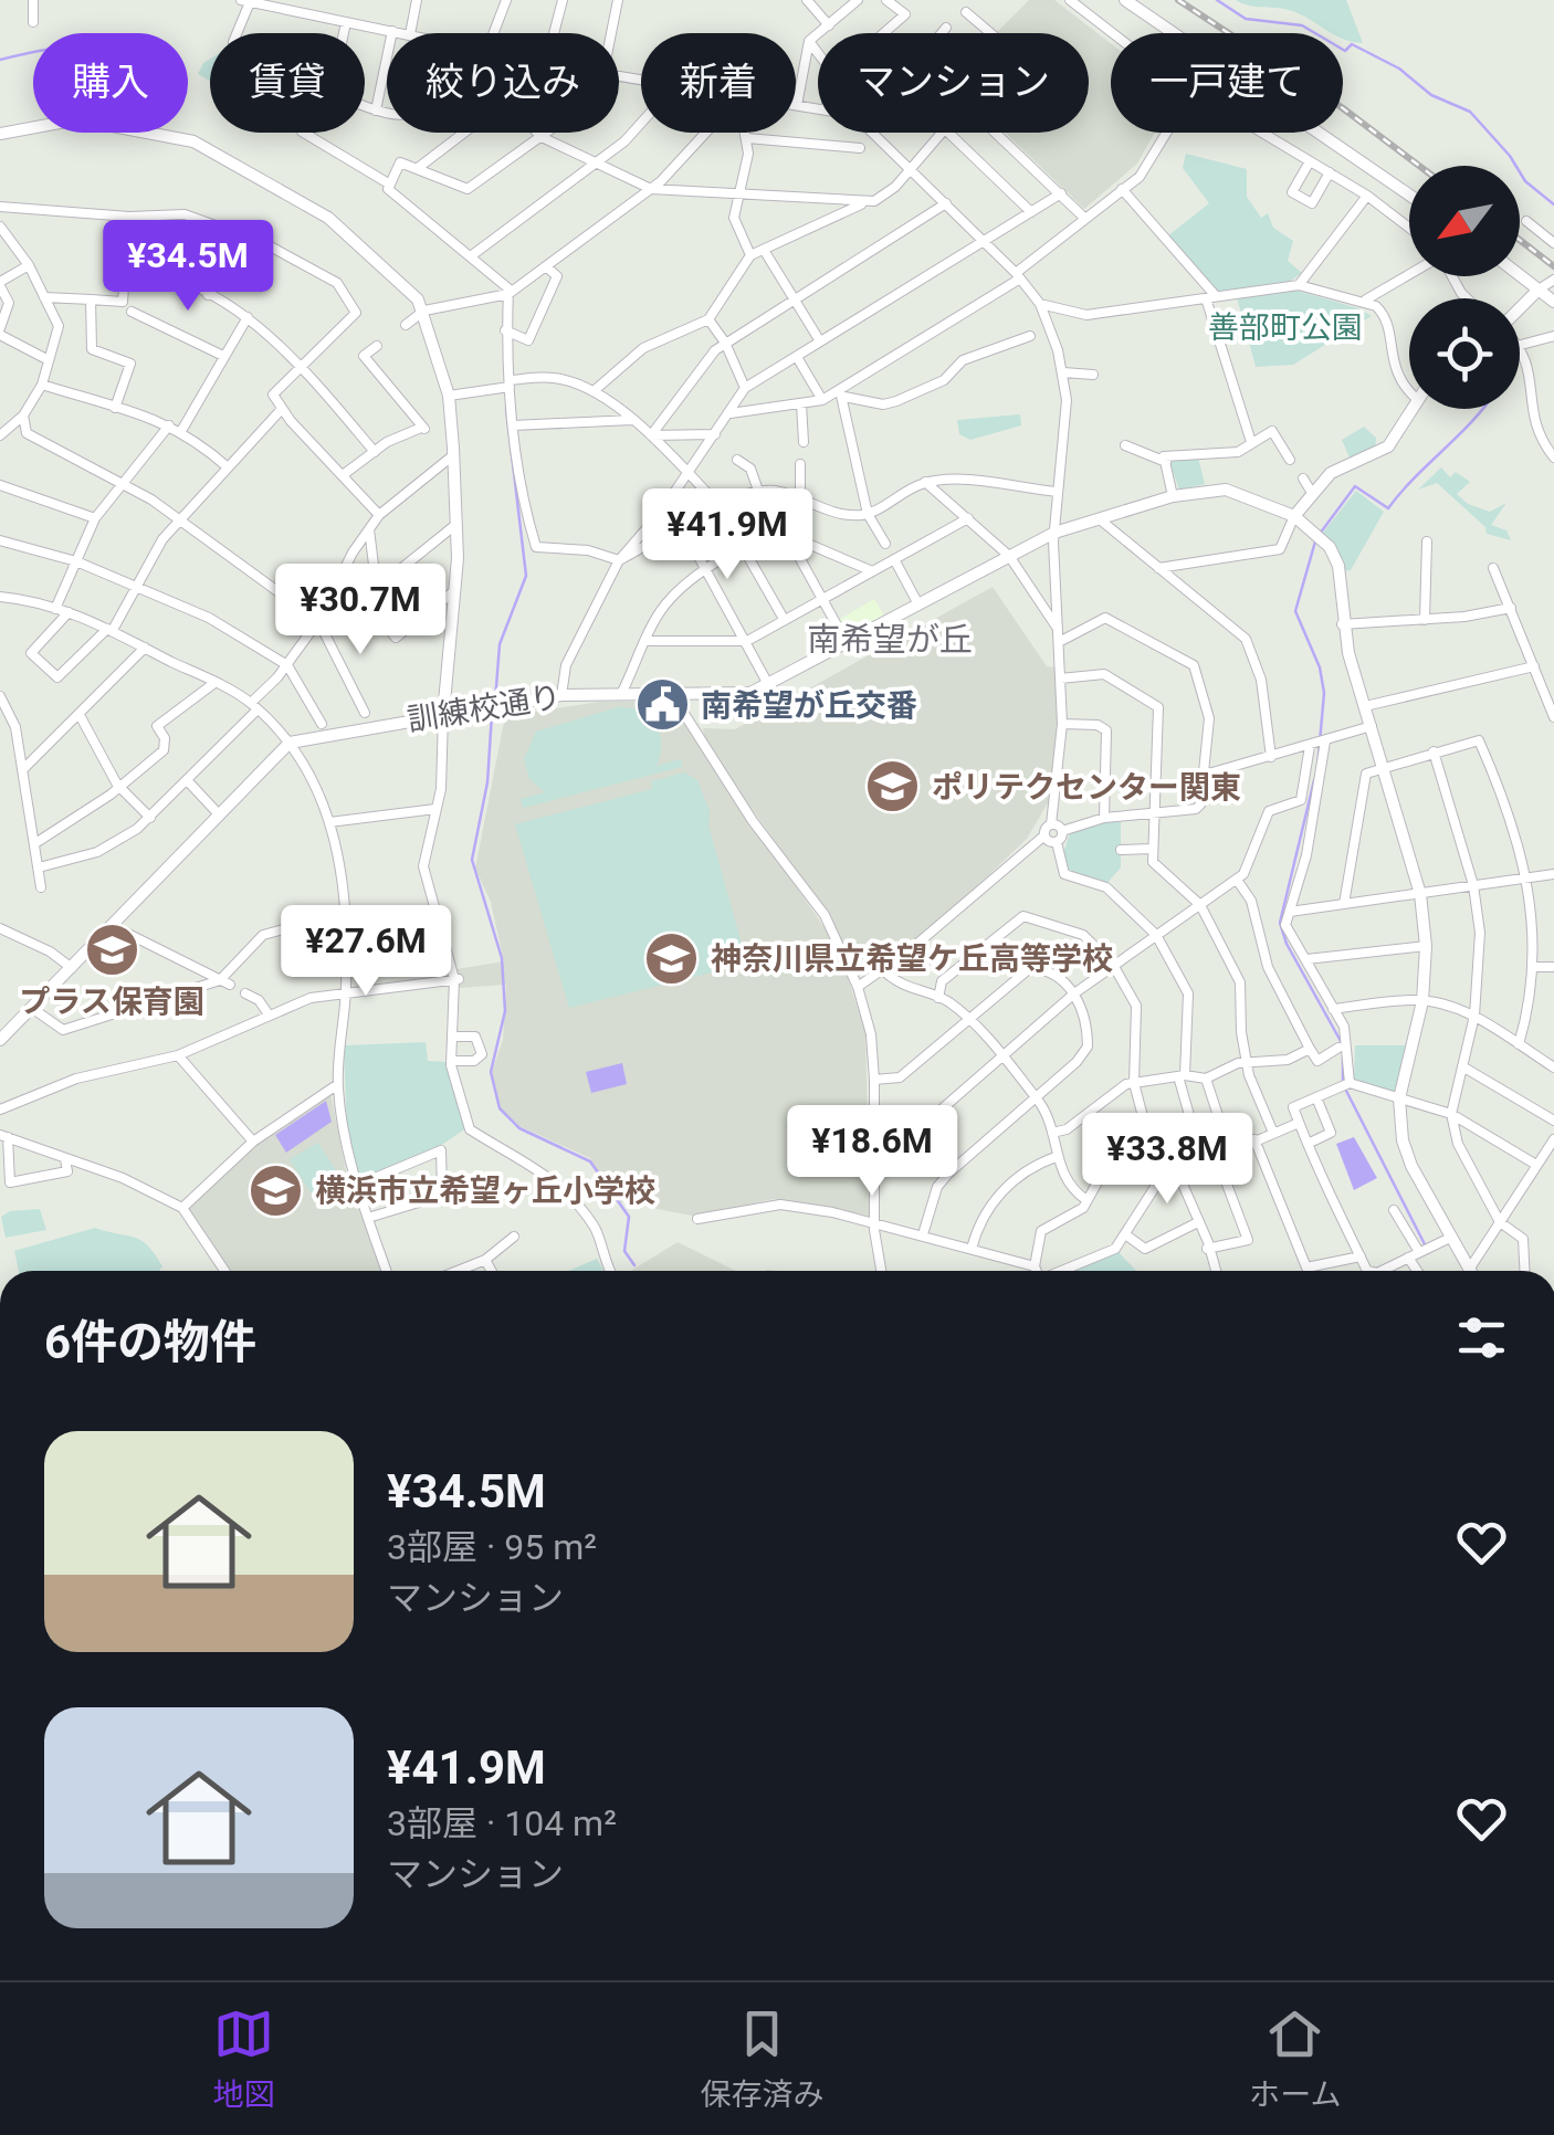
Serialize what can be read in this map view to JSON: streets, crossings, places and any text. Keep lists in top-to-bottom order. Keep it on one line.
{"streets":{"street":["訓練校通り"]},"districts":["南希望が丘"],"parks":["善部町公園"],"places":{"public building":["南希望が丘交番"],"school or university":["ポリテクセンター関東","プラス保育園","神奈川県立希望ケ丘高等学校","横浜市立希望ヶ丘小学校"]},"north":"bottom left","page":{"chip":["購入","賃貸","絞り込み","新着","マンション","一戸建て"],"price":["¥34.5M","¥41.9M","¥30.7M","¥27.6M","¥18.6M","¥33.8M"],"heading":"6件の物件","list":[{"name":"¥34.5M","note":"3部屋 · 95 m² · マンション"},{"name":"¥41.9M","note":"3部屋 · 104 m² · マンション"}],"tabs":["地図","保存済み","ホーム"]}}
